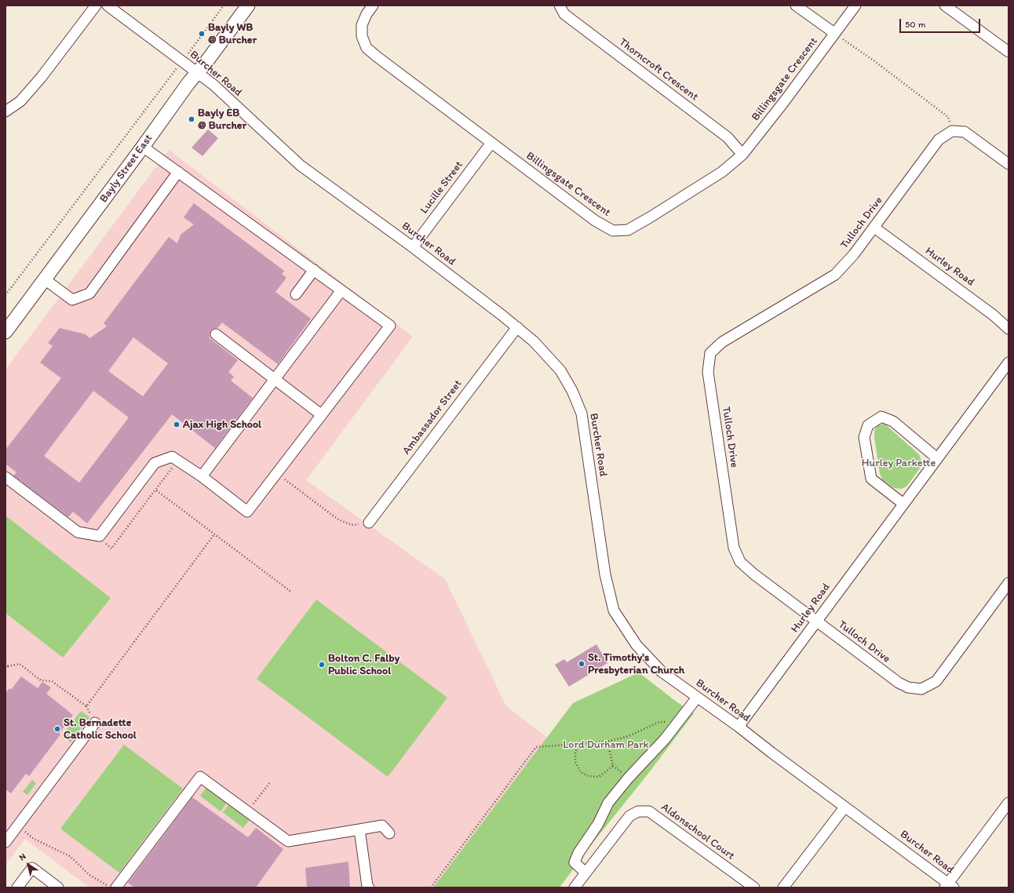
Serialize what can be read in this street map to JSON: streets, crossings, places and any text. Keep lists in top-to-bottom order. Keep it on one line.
{"streets":{"main road":["Bayly Street East"],"street":["Thorncroft Crescent","Burcher Road","Billingsgate Crescent","Lucille Street","Tulloch Drive","Hurley Road","Ambassador Street","Aldonschool Court"]},"crossings":[["Thorncroft Crescent","Billingsgate Crescent"],["Burcher Road","Bayly Street East"],["Burcher Road","Lucille Street"],["Burcher Road","Hurley Road"],["Burcher Road","Ambassador Street"],["Billingsgate Crescent","Lucille Street"],["Tulloch Drive","Hurley Road"]],"parks":["Hurley Parkette","Lord Durham Park"],"places":["Bayly WB @ Burcher","Bayly EB @ Burcher","Ajax High School","St. Timothy's Presbyterian Church","Bolton C. Falby Public School","St. Bernadette Catholic School"],"scale_bar":"50 m","north":"top left"}
